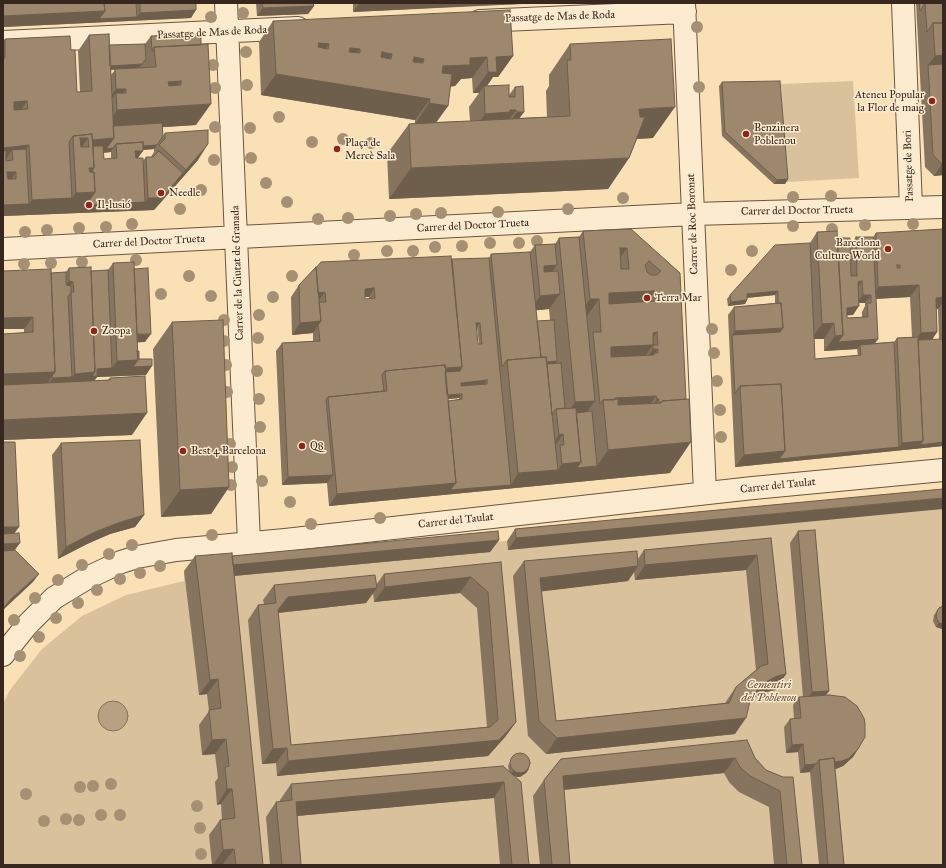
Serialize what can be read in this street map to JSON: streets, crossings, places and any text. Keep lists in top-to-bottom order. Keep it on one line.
{"streets":{"street":["Passatge de Mas de Roda","Passatge de Bori","Carrer del Doctor Trueta","Carrer de Roc Boronat","Carrer de la Ciutat de Granada","Carrer del Taulat"]},"crossings":[["Passatge de Mas de Roda","Carrer de Roc Boronat"],["Passatge de Mas de Roda","Carrer de la Ciutat de Granada"],["Passatge de Bori","Carrer del Doctor Trueta"],["Carrer del Doctor Trueta","Carrer de Roc Boronat"],["Carrer del Doctor Trueta","Carrer de la Ciutat de Granada"],["Carrer de Roc Boronat","Carrer del Taulat"],["Carrer de la Ciutat de Granada","Carrer del Taulat"]],"parks":["Cementiri del Poblenou"],"places":["Ateneu Popular la Flor de maig","Benzinera Poblenou","Plaça de Mercè Sala","Needle","Il-lusió","Barcelona Culture World","Terra Mar","Zoopa","Q8","Best 4 Barcelona"]}
